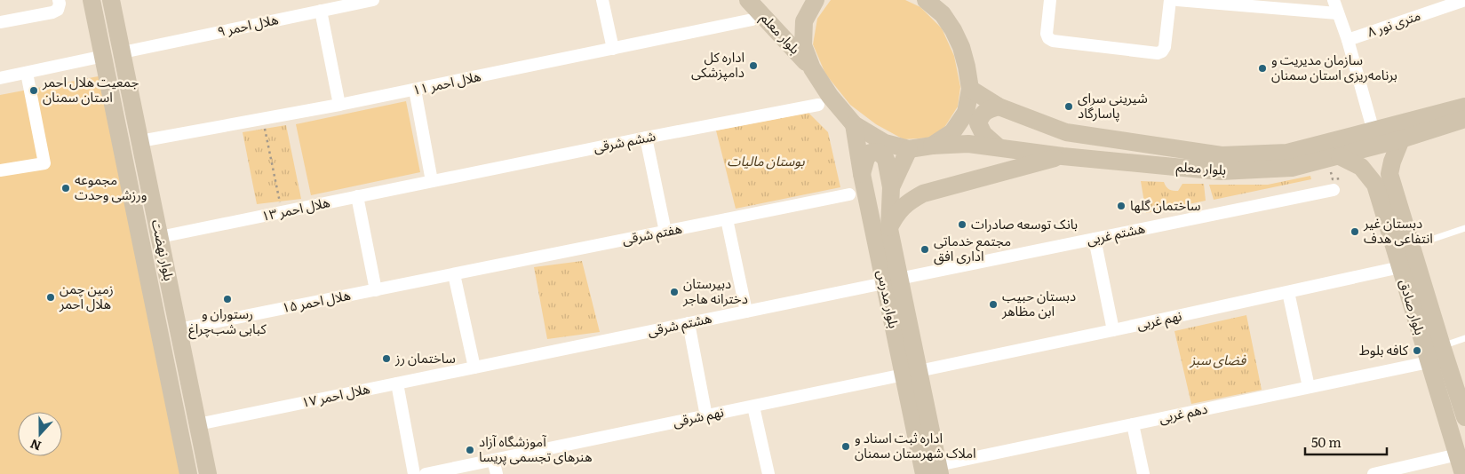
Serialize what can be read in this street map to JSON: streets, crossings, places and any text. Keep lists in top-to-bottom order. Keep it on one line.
{"streets":{"main road":["بلوار معلم","بلوار نهضت","بلوار مدرس","بلوار صادق"],"street":["۸ متری نور","هلال احمر ۹","هلال احمر ۱۱","ششم شرقی","هلال احمر ۱۳","هفتم شرقی","هشتم غربی","هلال احمر ۱۵","نهم غربی","هشتم شرقی","هلال احمر ۱۷","دهم غربی","نهم شرقی"]},"crossings":[["هلال احمر ۹","بلوار نهضت"],["بلوار معلم","بلوار مدرس"],["بلوار معلم","بلوار صادق"],["هلال احمر ۱۱","بلوار نهضت"],["ششم شرقی","هلال احمر ۱۳"],["هلال احمر ۱۳","بلوار نهضت"],["هفتم شرقی","هلال احمر ۱۵"],["هشتم غربی","بلوار مدرس"],["هشتم غربی","هشتم شرقی"],["بلوار نهضت","هلال احمر ۱۵"],["بلوار نهضت","هلال احمر ۱۷"],["بلوار مدرس","نهم غربی"],["بلوار مدرس","هشتم شرقی"],["بلوار مدرس","دهم غربی"],["بلوار مدرس","نهم شرقی"],["بلوار صادق","نهم غربی"],["بلوار صادق","دهم غربی"],["نهم غربی","نهم شرقی"],["هشتم شرقی","هلال احمر ۱۷"]],"parks":["بوستان مالیات","فضای سبز"],"places":["اداره کل دامپزشکی","سازمان مدیریت و برنامه‌ریزی استان سمنان","جمعیت هلال احمر استان سمنان","شیرینی سرای پاسارگاد","مجموعه ورزشی وحدت","ساختمان گلها","بانک توسعه صادرات","دبستان غیر انتفاعی هدف","مجتمع خدماتی اداری افق","دبیرستان دخترانه هاجر","زمین چمن هلال احمر","رستوران و کبابی شب‌چراغ","دبستان حبیب ابن مظاهر","کافه بلوط","ساختمان رز","اداره ثبت اسناد و املاک شهرستان سمنان","آموزشگاه آزاد هنرهای تجسمی پریسا"],"scale_bar":"50 m","north":"bottom"}
